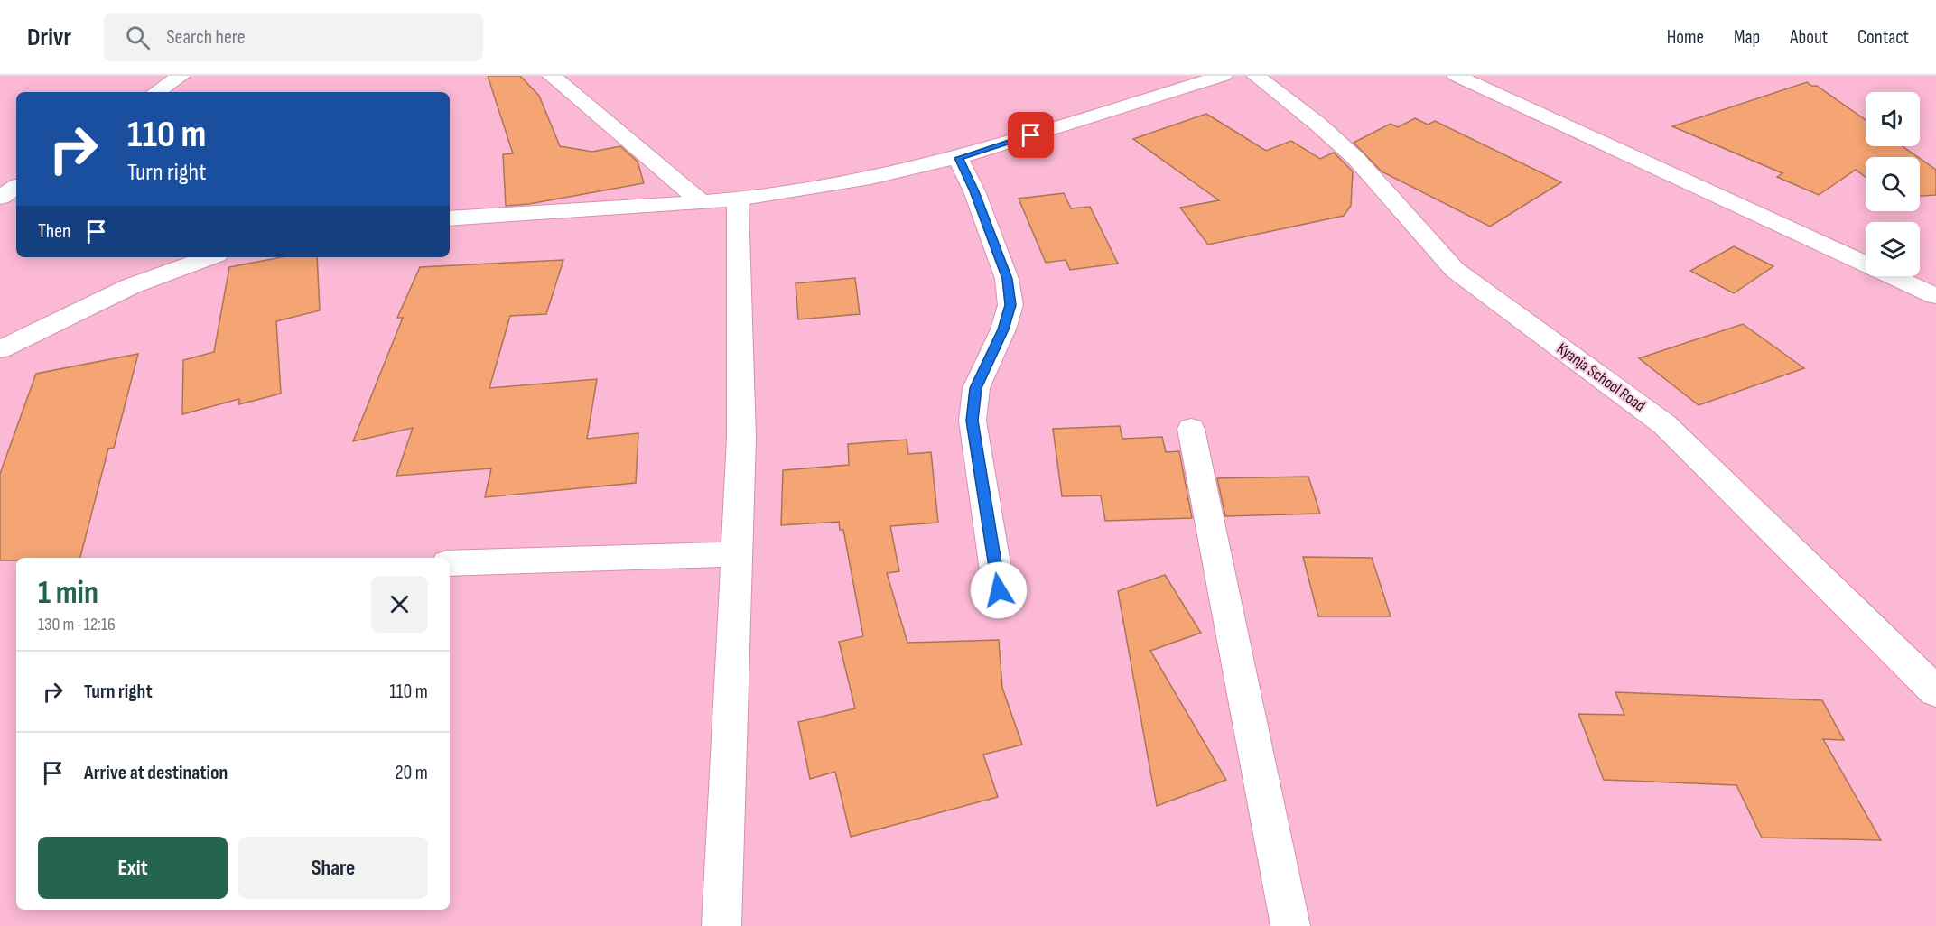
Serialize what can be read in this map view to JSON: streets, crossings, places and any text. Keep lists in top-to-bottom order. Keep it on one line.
{"streets":{"street":["Kyanja School Road"]},"page":{"header":"Drivr","search":"Search here","nav":["Home","Map","About","Contact"],"turn":["110 m","Turn right"],"then":"Then","heading":["1 min","130 m · 12:16"],"list":[{"name":"Turn right","value":"110 m"},{"name":"Arrive at destination","value":"20 m"}],"buttons":["Exit","Share"]}}
